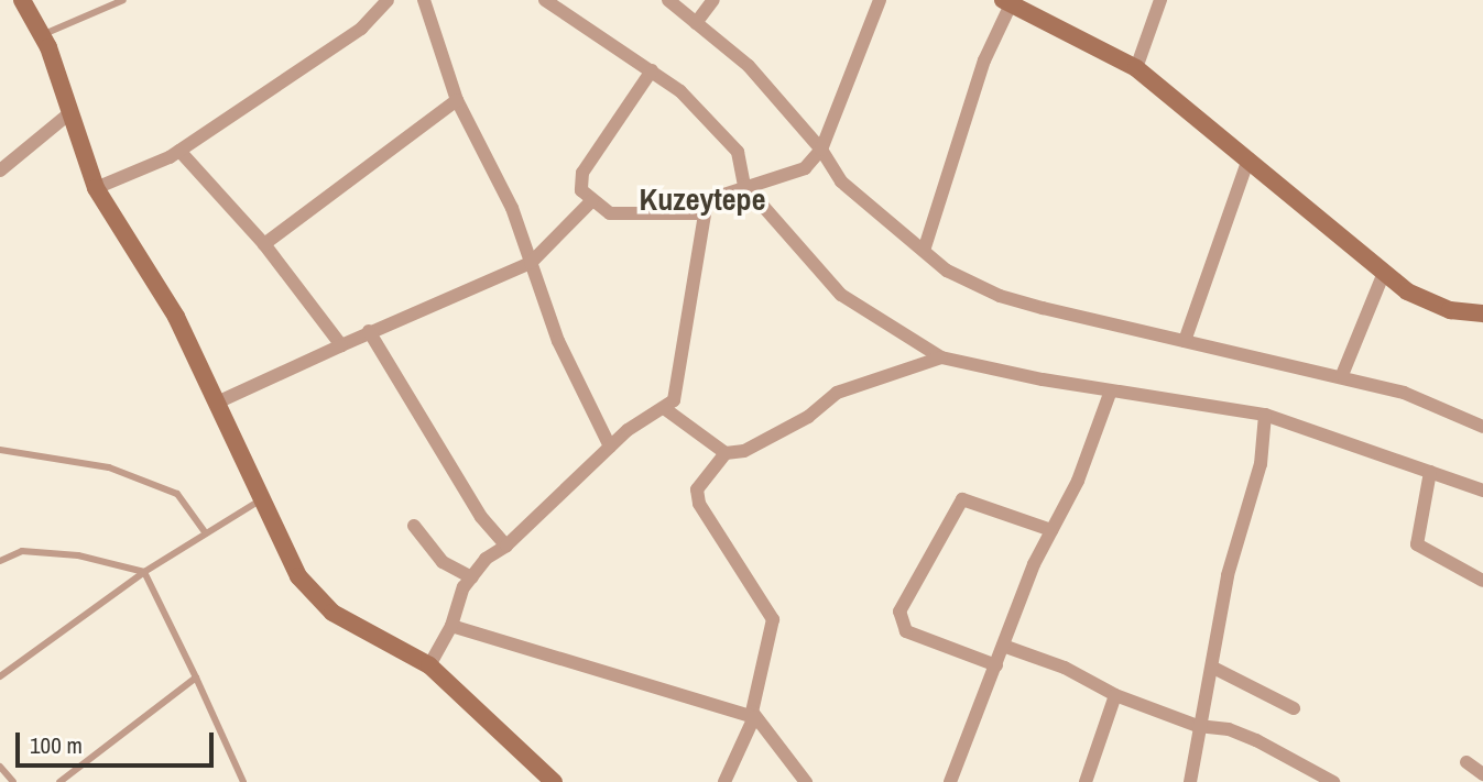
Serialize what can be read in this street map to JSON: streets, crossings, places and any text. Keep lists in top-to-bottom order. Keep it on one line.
{"districts":["Kuzeytepe"],"scale_bar":"100 m"}
